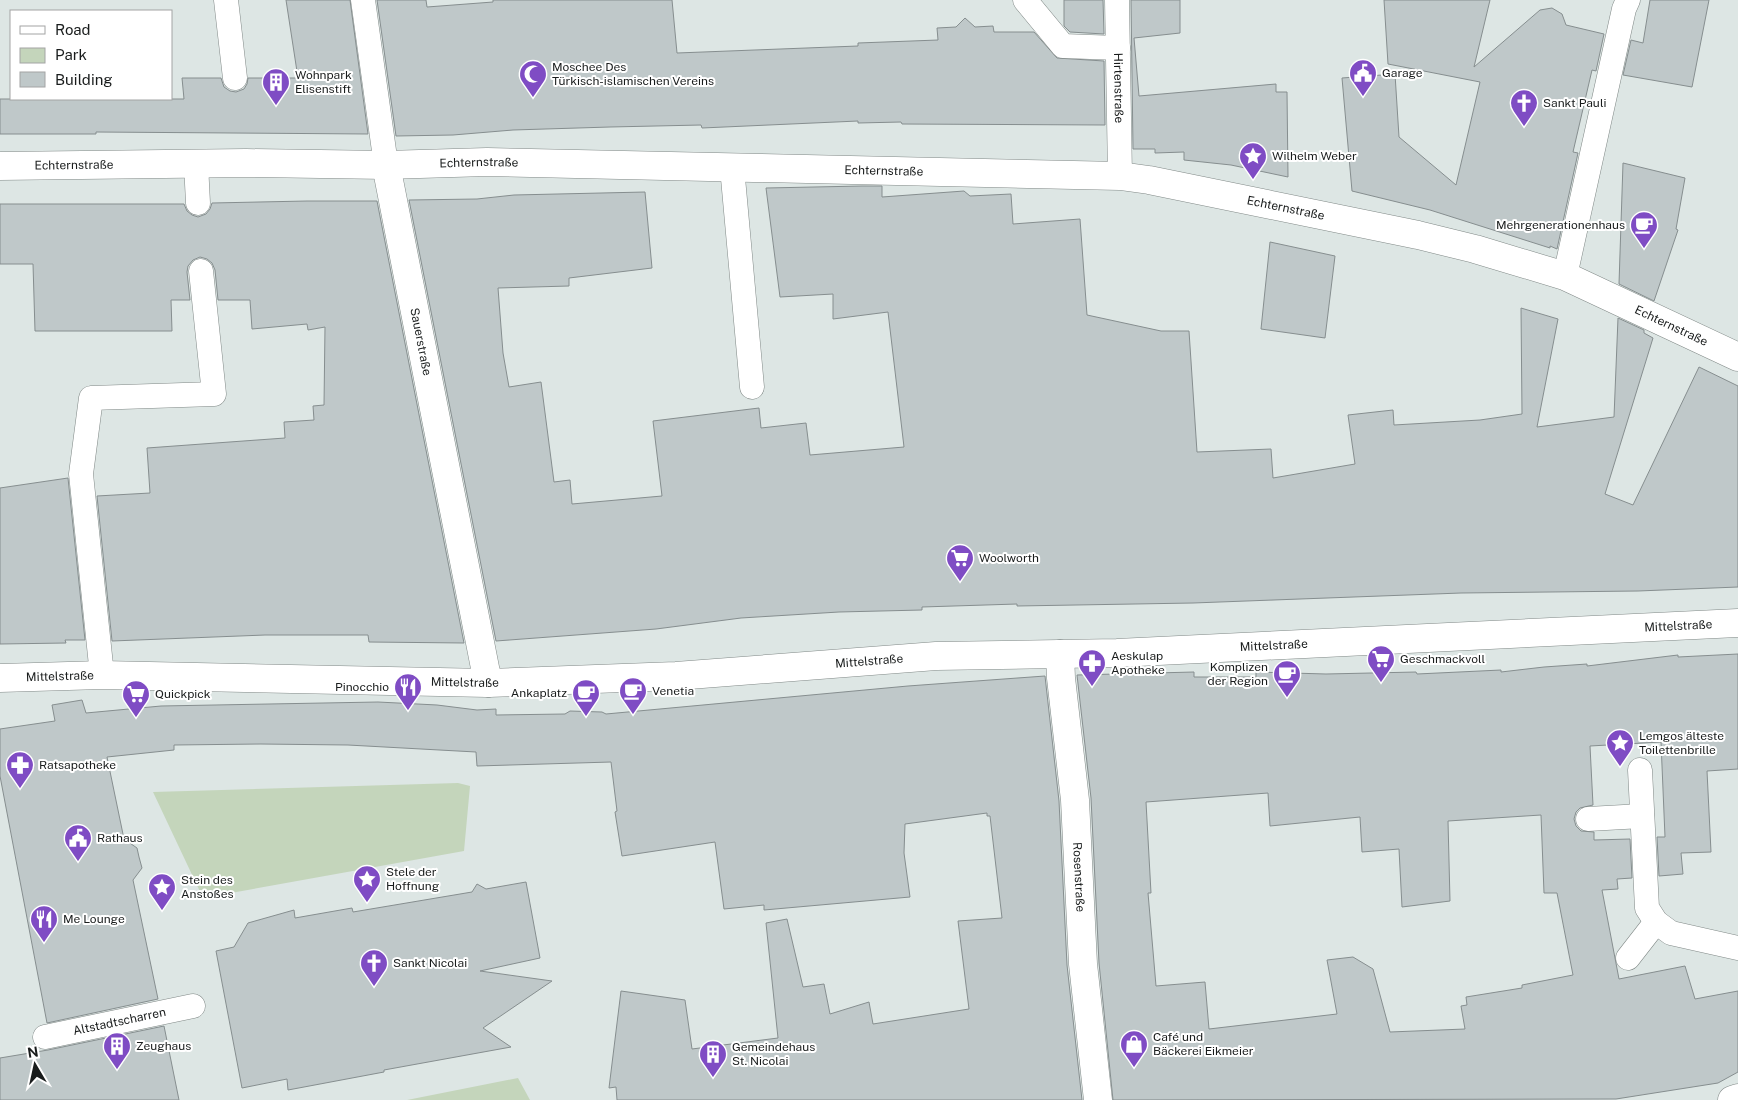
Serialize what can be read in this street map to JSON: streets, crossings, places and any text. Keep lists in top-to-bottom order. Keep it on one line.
{"streets":{"street":["Echternstraße","Sauerstraße","Mittelstraße","Rosenstraße"],"lane":["Hirtenstraße","Altstadtscharren"]},"crossings":[["Hirtenstraße","Echternstraße"],["Echternstraße","Sauerstraße"],["Sauerstraße","Mittelstraße"],["Mittelstraße","Rosenstraße"]],"places":{"public building":["Garage","Rathaus"],"mosque":["Moschee Des Türkisch-islamischen Vereins"],"building":["Wohnpark Elisenstift","Zeughaus","Gemeindehaus St. Nicolai"],"church":["Sankt Pauli","Sankt Nicolai"],"place":["Wilhelm Weber","Lemgos älteste Toilettenbrille","Stele der Hoffnung","Stein des Anstoßes"],"cafe":["Mehrgenerationenhaus","Komplizen der Region","Venetia","Ankaplatz"],"supermarket":["Woolworth","Geschmackvoll","Quickpick"],"pharmacy":["Aeskulap Apotheke","Ratsapotheke"],"restaurant":["Pinocchio","Me Lounge"],"shop":["Café und Bäckerei Eikmeier"]},"legend":["Road","Park","Building"],"north":"top"}
